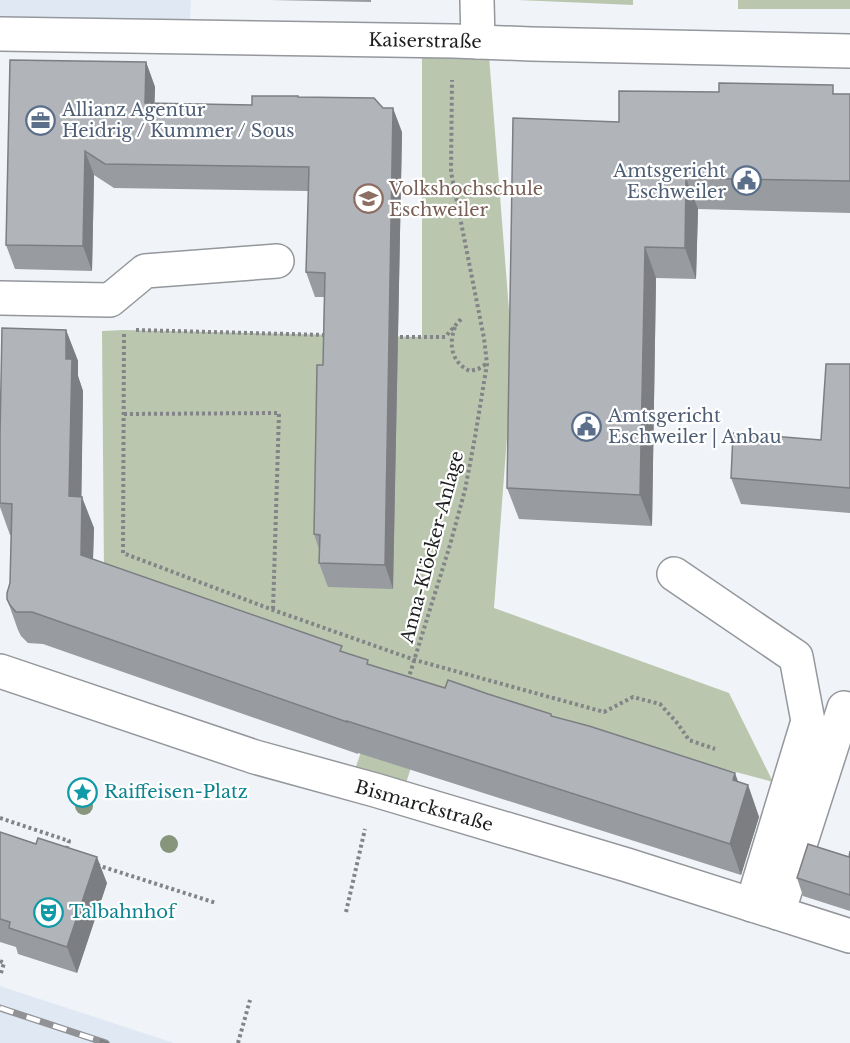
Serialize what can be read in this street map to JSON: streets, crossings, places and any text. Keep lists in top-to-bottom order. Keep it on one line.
{"streets":{"street":["Kaiserstraße","Bismarckstraße"],"path":["Anna-Klöcker-Anlage"]},"crossings":[["Kaiserstraße","Anna-Klöcker-Anlage"]],"places":{"office":["Allianz Agentur Heidrig / Kummer / Sous"],"public building":["Amtsgericht Eschweiler","Amtsgericht Eschweiler | Anbau"],"school or university":["Volkshochschule Eschweiler"],"place":["Raiffeisen-Platz"],"theatre":["Talbahnhof"]}}
